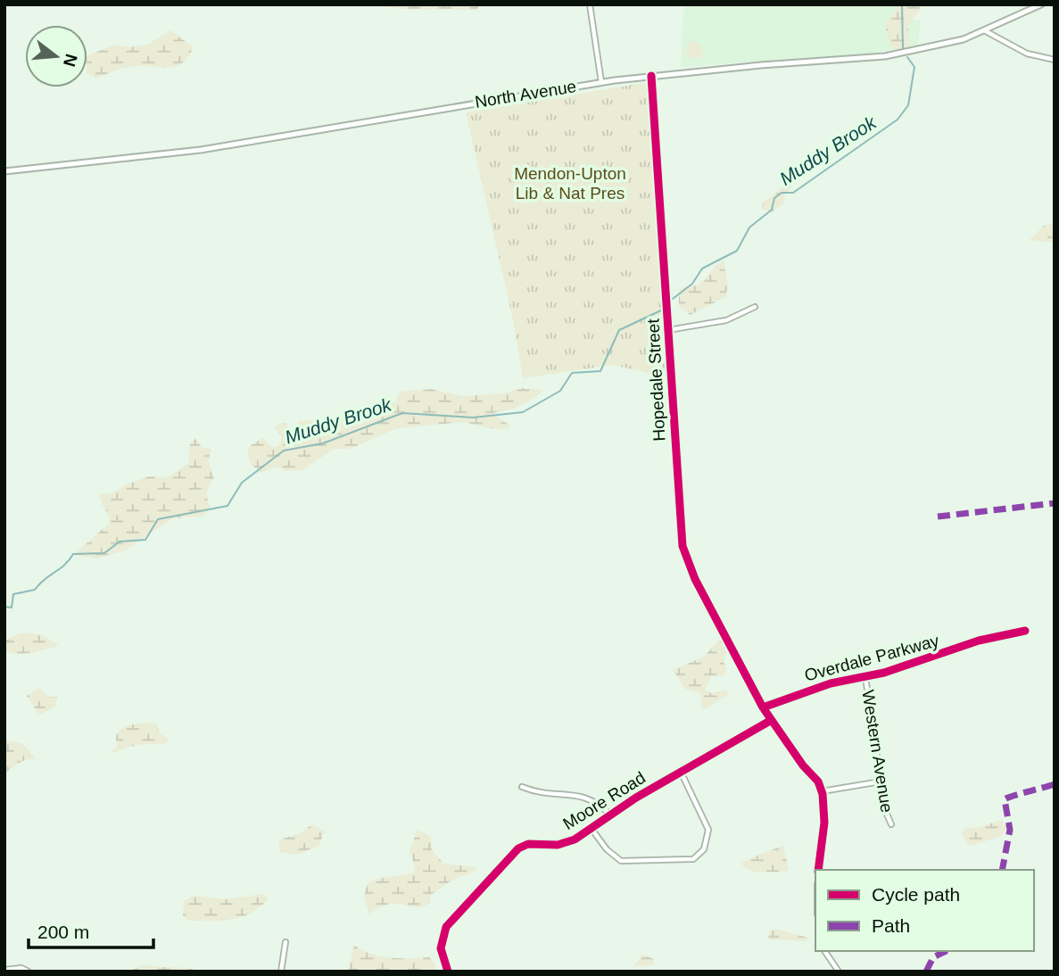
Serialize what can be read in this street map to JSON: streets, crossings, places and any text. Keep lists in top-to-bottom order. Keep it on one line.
{"streets":{"main road":["North Avenue"],"street":["Hopedale Street","Overdale Parkway","Western Avenue","Moore Road"]},"crossings":[["North Avenue","Hopedale Street"],["Hopedale Street","Overdale Parkway"],["Hopedale Street","Moore Road"],["Overdale Parkway","Western Avenue"]],"water":["Muddy Brook"],"parks":["Mendon-Upton Lib & Nat Pres"],"legend":["Cycle path","Path"],"scale_bar":"200 m","north":"right"}
